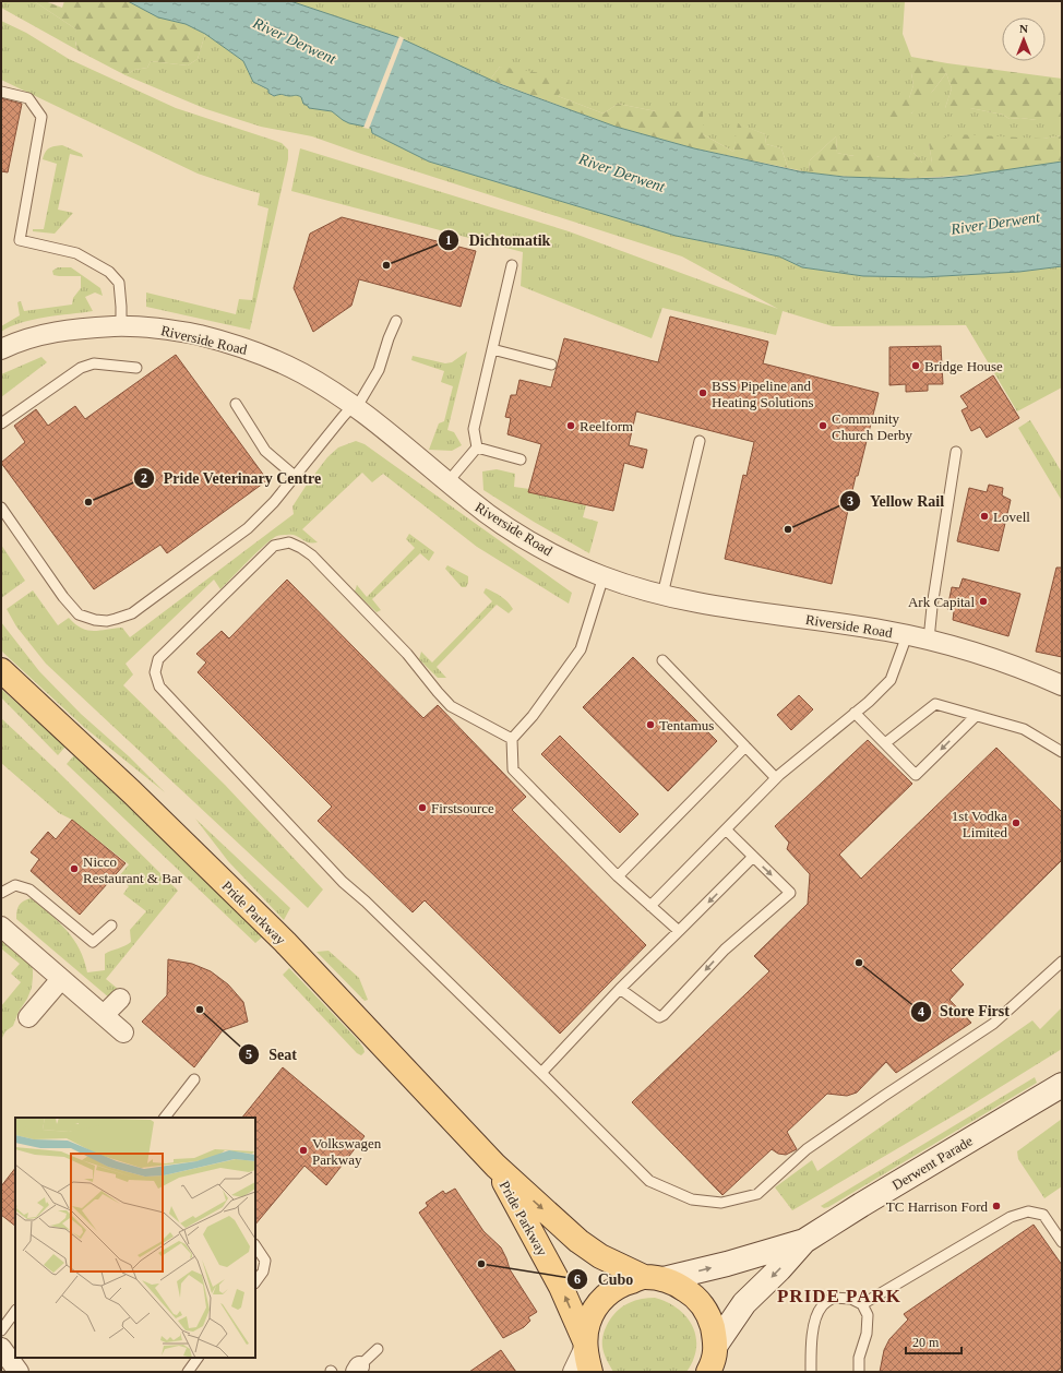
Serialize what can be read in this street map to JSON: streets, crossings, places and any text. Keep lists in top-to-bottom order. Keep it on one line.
{"streets":{"main road":["Pride Parkway"],"street":["Riverside Road","Derwent Parade"]},"crossings":[["Pride Parkway","Derwent Parade"]],"districts":["PRIDE PARK"],"water":["River Derwent"],"places":["Dichtomatik","Bridge House","BSS Pipeline and Heating Solutions","Reelform","Community Church Derby","Pride Veterinary Centre","Lovell","Yellow Rail","Ark Capital","Tentamus","Firstsource","1st Vodka Limited","Nicco Restaurant & Bar","Store First","Seat","Volkswagen Parkway","TC Harrison Ford","Cubo"],"scale_bar":"20 m","north":"top"}
